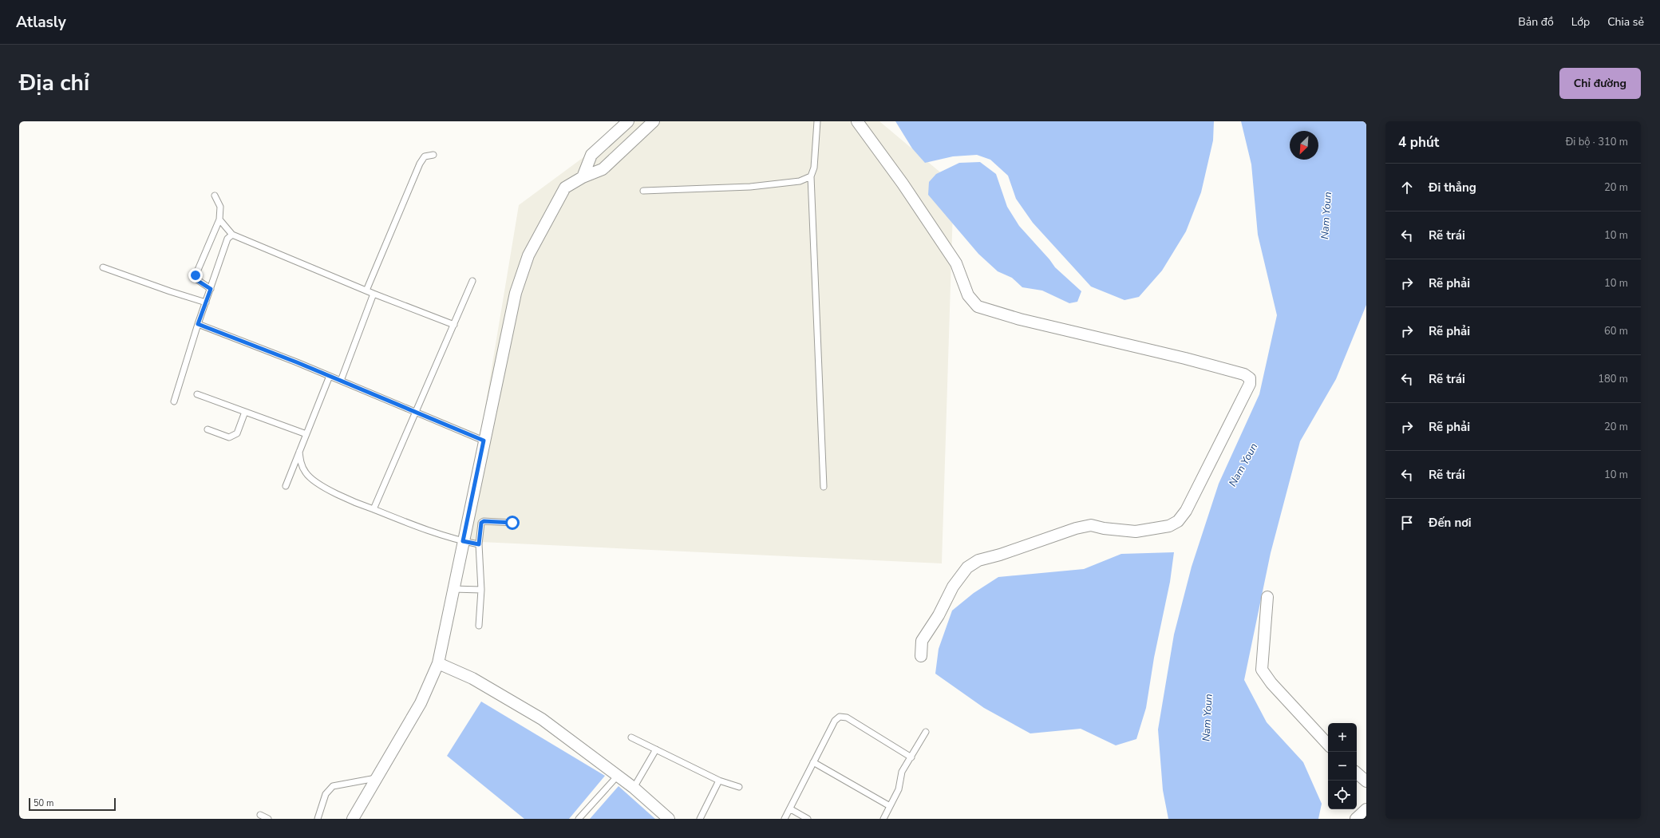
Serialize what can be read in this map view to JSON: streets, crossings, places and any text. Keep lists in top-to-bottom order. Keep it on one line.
{"water":["Nam Youn"],"scale_bar":"50 m","north":"bottom left","page":{"header":"Atlasly","nav":["Bản đồ","Lớp","Chia sẻ"],"title":"Địa chỉ","buttons":"Chỉ đường","heading":["4 phút","Đi bộ · 310 m"],"list":[["Đi thẳng","20 m"],["Rẽ trái","10 m"],["Rẽ phải","10 m"],["Rẽ phải","60 m"],["Rẽ trái","180 m"],["Rẽ phải","20 m"],["Rẽ trái","10 m"],"Đến nơi"],"map_buttons":["+","−"],"scale":"50 m"}}
